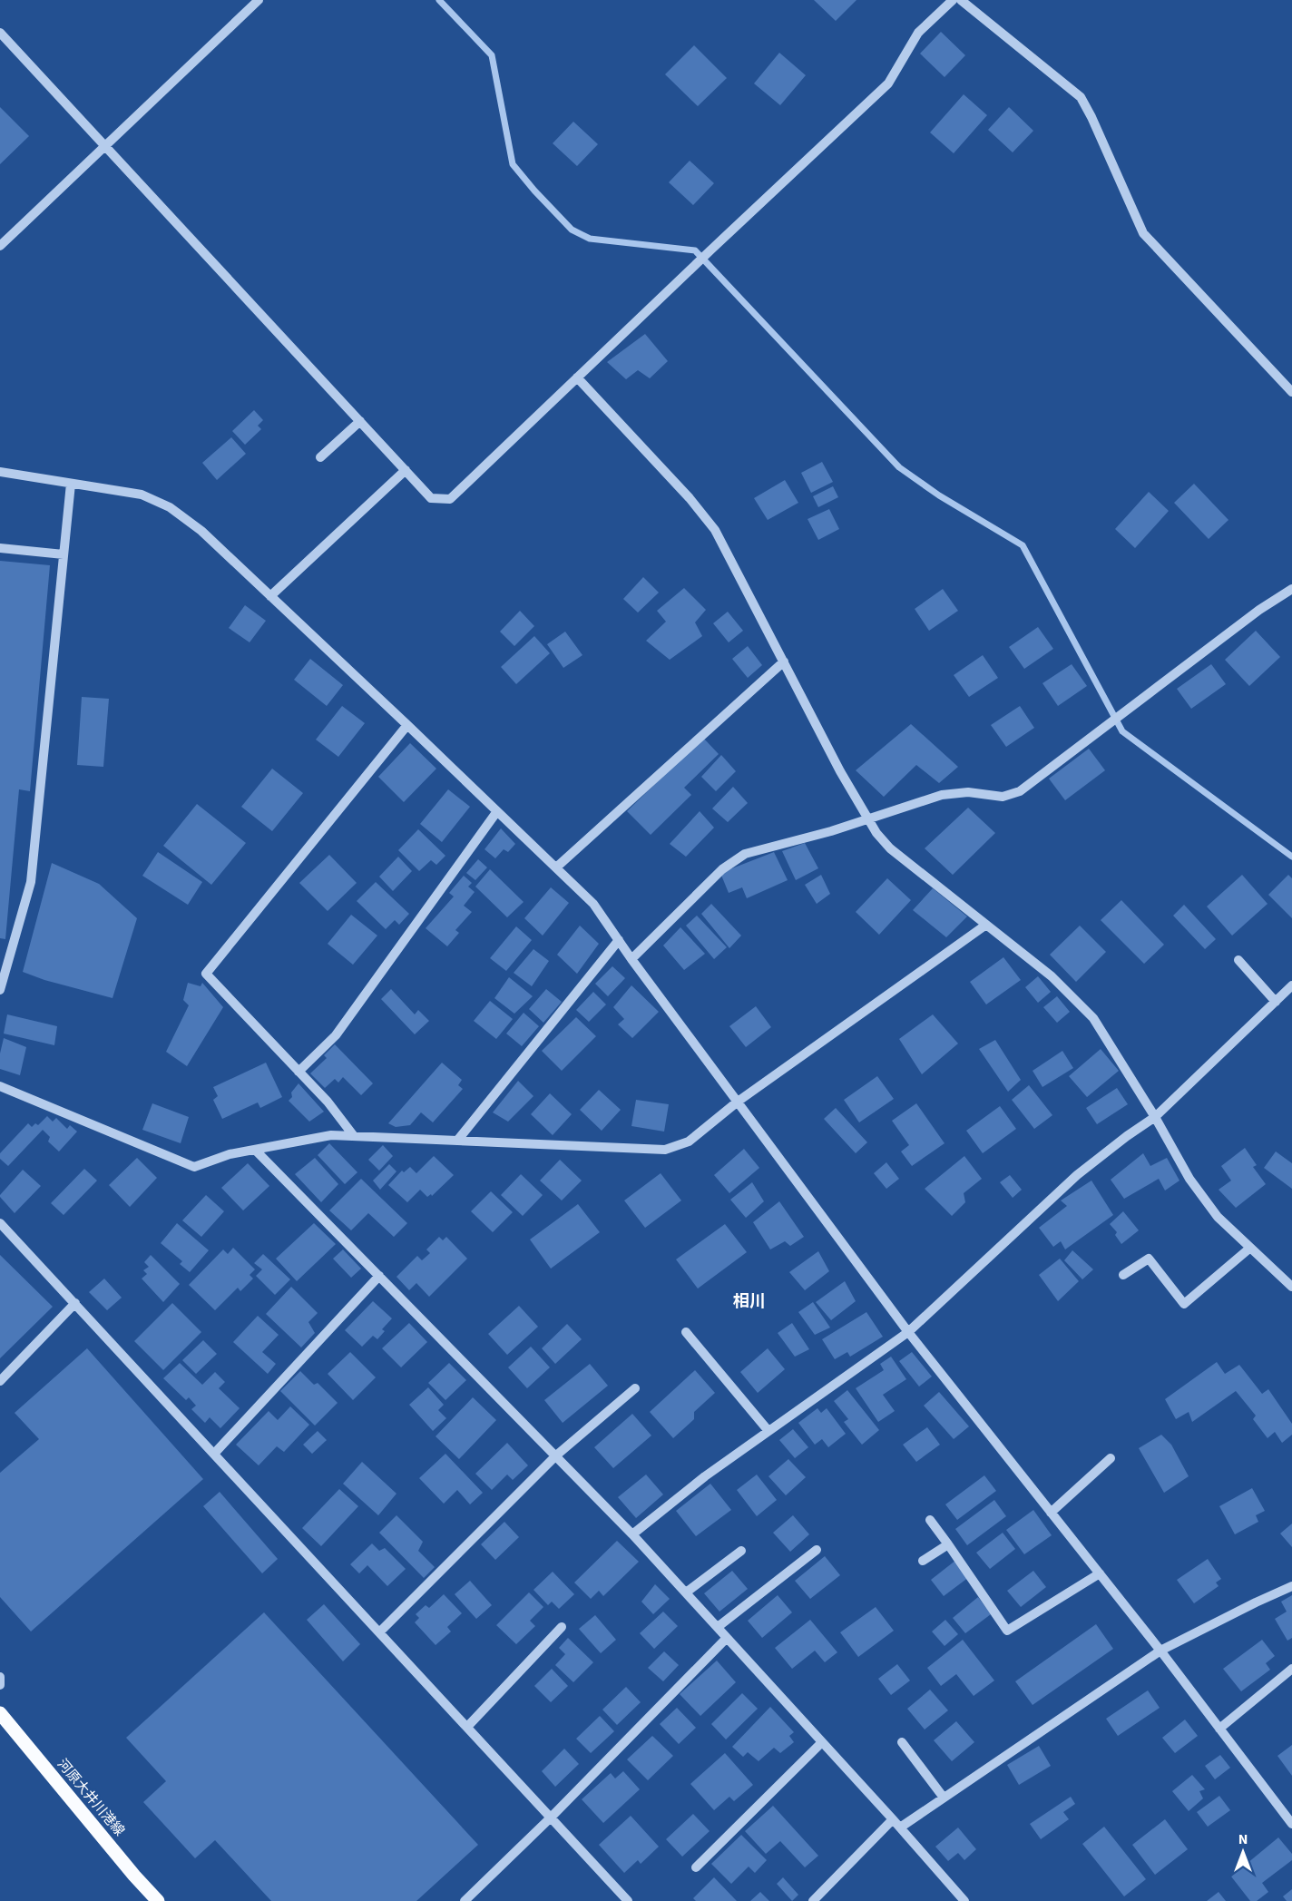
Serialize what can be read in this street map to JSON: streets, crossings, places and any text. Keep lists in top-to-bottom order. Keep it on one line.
{"streets":{"main road":["河原大井川港線"]},"districts":["相川"],"north":"top"}
